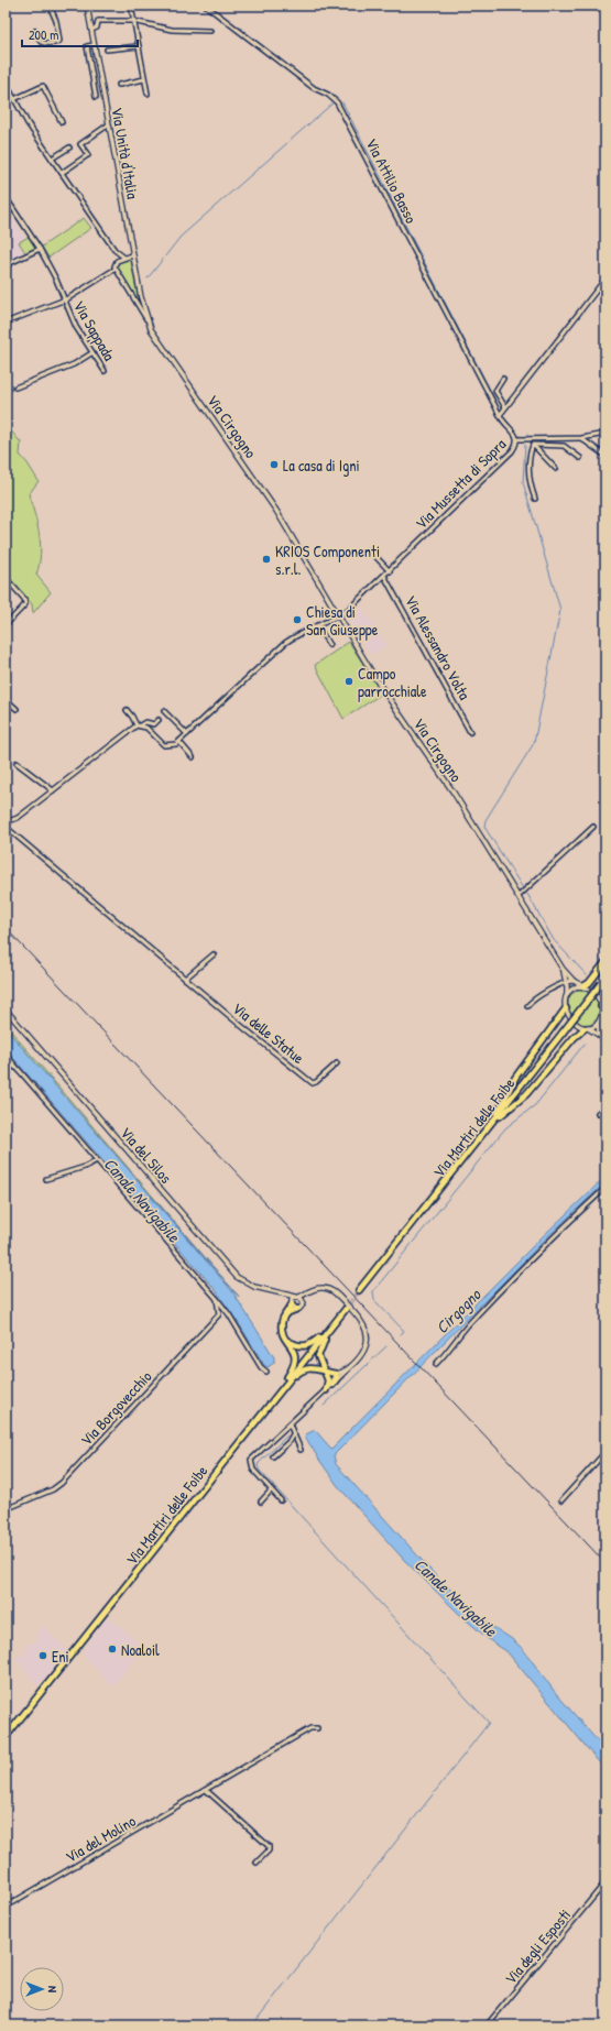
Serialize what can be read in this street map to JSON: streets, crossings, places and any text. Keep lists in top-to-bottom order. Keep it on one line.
{"streets":{"highway":["Via Martiri delle Foibe"],"street":["Via Unità d'Italia","Via Attilio Basso","Via Sappada","Via Cirgogno","Via Mussetta di Sopra","Via Alessandro Volta","Via delle Statue","Via del Silos","Via Borgovecchio","Via del Molino","Via degli Esposti"]},"crossings":[["Via Unità d'Italia","Via Cirgogno"],["Via Attilio Basso","Via Mussetta di Sopra"],["Via Cirgogno","Via Mussetta di Sopra"],["Via Mussetta di Sopra","Via Alessandro Volta"]],"water":["Canale Navigabile","Cirgogno"],"places":["La casa di Igni","KRIOS Componenti s.r.l.","Chiesa di San Giuseppe","Campo parrocchiale","Noaloil","Eni"],"scale_bar":"200 m","north":"right"}
